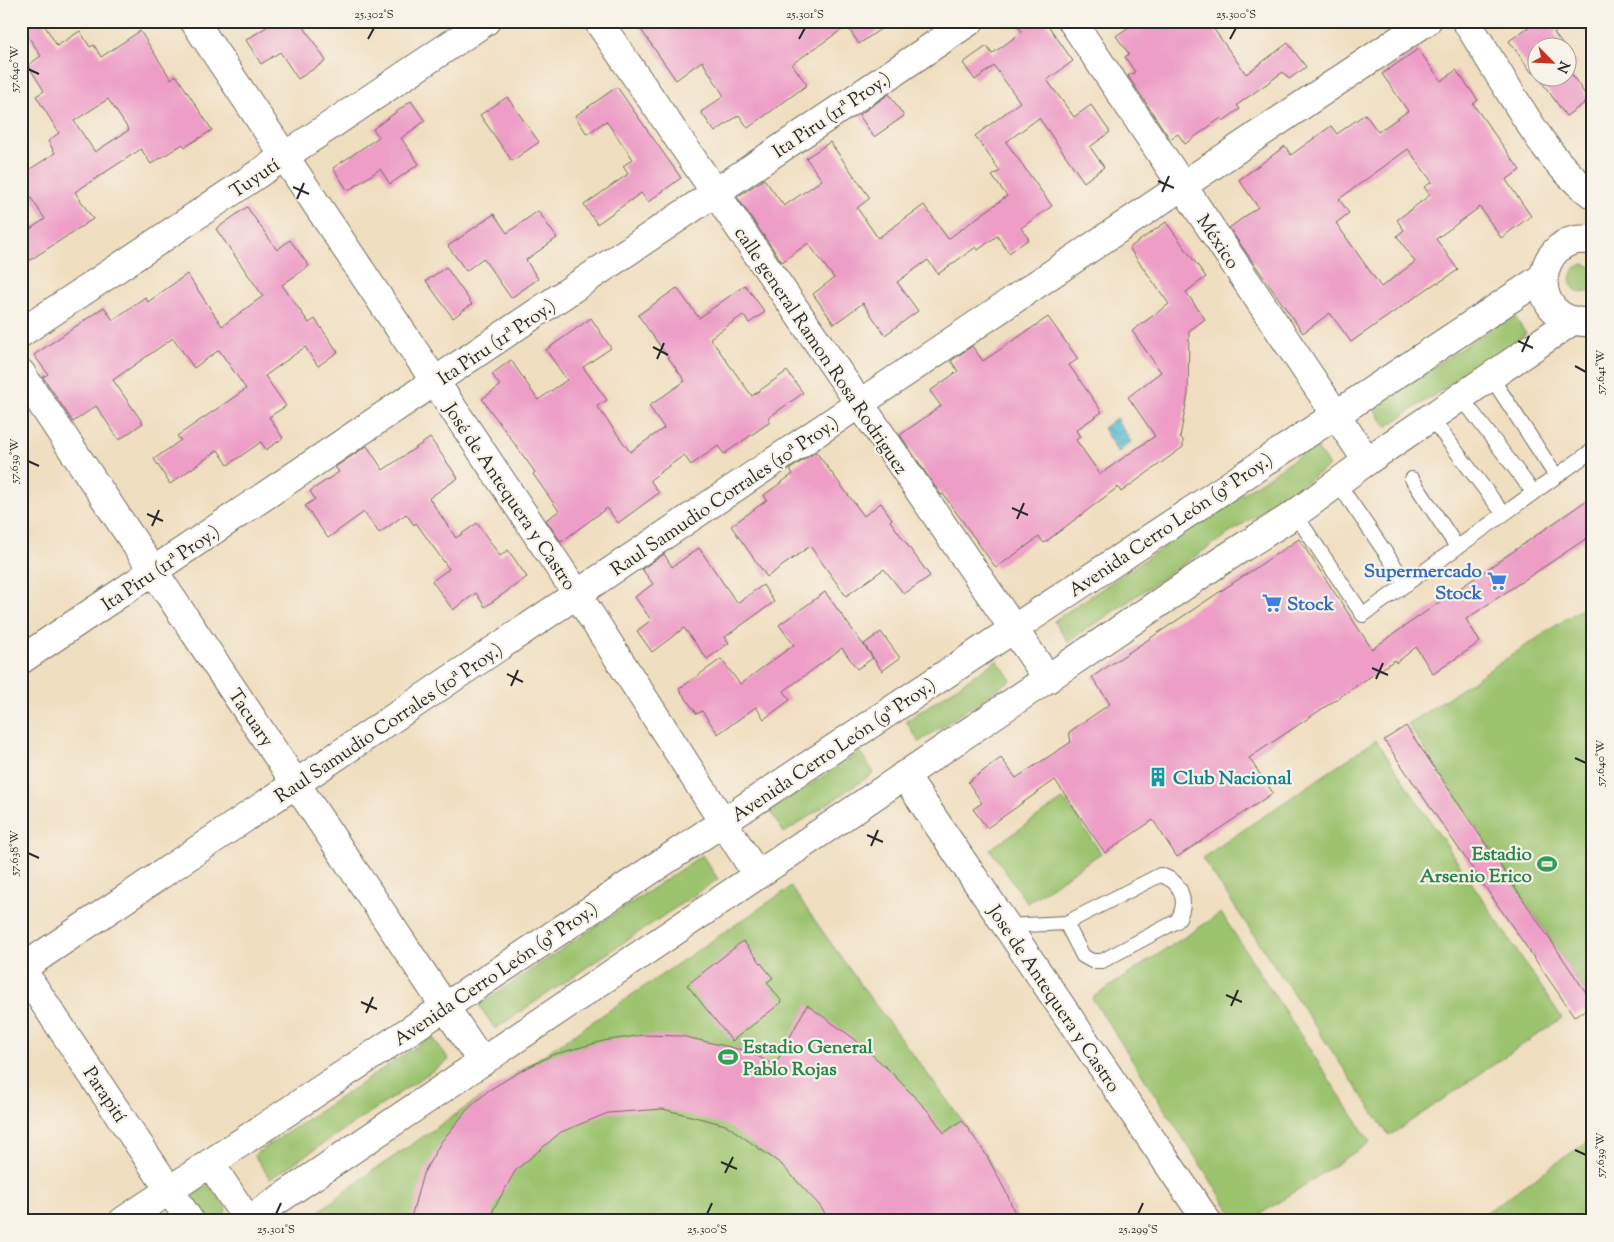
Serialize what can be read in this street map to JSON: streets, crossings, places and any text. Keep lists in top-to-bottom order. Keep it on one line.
{"streets":{"street":["Ita Piru (11ª Proy.)","Tuyutí","México","calle general Ramon Rosa Rodriguez","Raul Samudio Corrales (10ª Proy.)","José de Antequera y Castro","Avenida Cerro León (9ª Proy.)","Tacuary","Jose de Antequera y Castro","Parapití"]},"crossings":[["Ita Piru (11ª Proy.)","calle general Ramon Rosa Rodriguez"],["Ita Piru (11ª Proy.)","José de Antequera y Castro"],["Ita Piru (11ª Proy.)","Tacuary"],["Tuyutí","José de Antequera y Castro"],["México","Raul Samudio Corrales (10ª Proy.)"],["México","Avenida Cerro León (9ª Proy.)"],["calle general Ramon Rosa Rodriguez","Raul Samudio Corrales (10ª Proy.)"],["calle general Ramon Rosa Rodriguez","Avenida Cerro León (9ª Proy.)"],["Raul Samudio Corrales (10ª Proy.)","José de Antequera y Castro"],["Raul Samudio Corrales (10ª Proy.)","Tacuary"],["Raul Samudio Corrales (10ª Proy.)","Parapití"],["José de Antequera y Castro","Avenida Cerro León (9ª Proy.)"],["Avenida Cerro León (9ª Proy.)","Tacuary"],["Avenida Cerro León (9ª Proy.)","Parapití"]],"places":{"supermarket":["Supermercado Stock","Stock"],"building":["Club Nacional"],"sports":["Estadio Arsenio Erico","Estadio General Pablo Rojas"]},"north":"bottom right","coordinates":["25.302°S","25.301°S","25.300°S","57.640°W","57.641°W","57.639°W","57.638°W","25.299°S"]}
